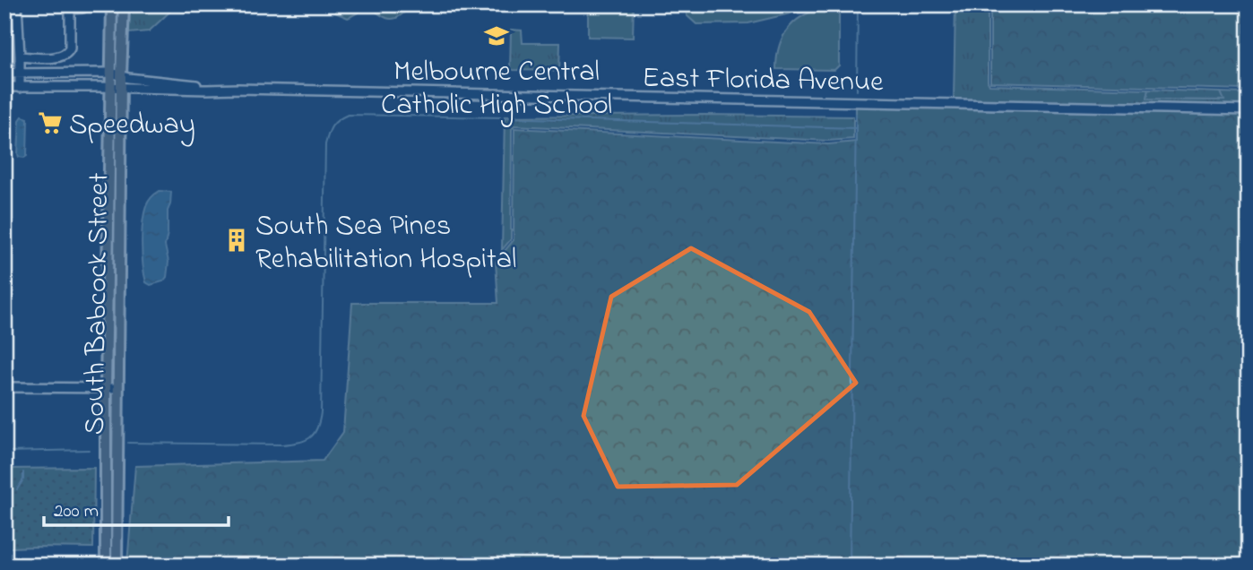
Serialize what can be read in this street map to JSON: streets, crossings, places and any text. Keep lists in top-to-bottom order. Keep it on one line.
{"streets":{"main road":["South Babcock Street"],"street":["East Florida Avenue"]},"crossings":[["East Florida Avenue","South Babcock Street"]],"places":{"school or university":["Melbourne Central Catholic High School"],"supermarket":["Speedway"],"building":["South Sea Pines Rehabilitation Hospital"]},"scale_bar":"200 m"}
